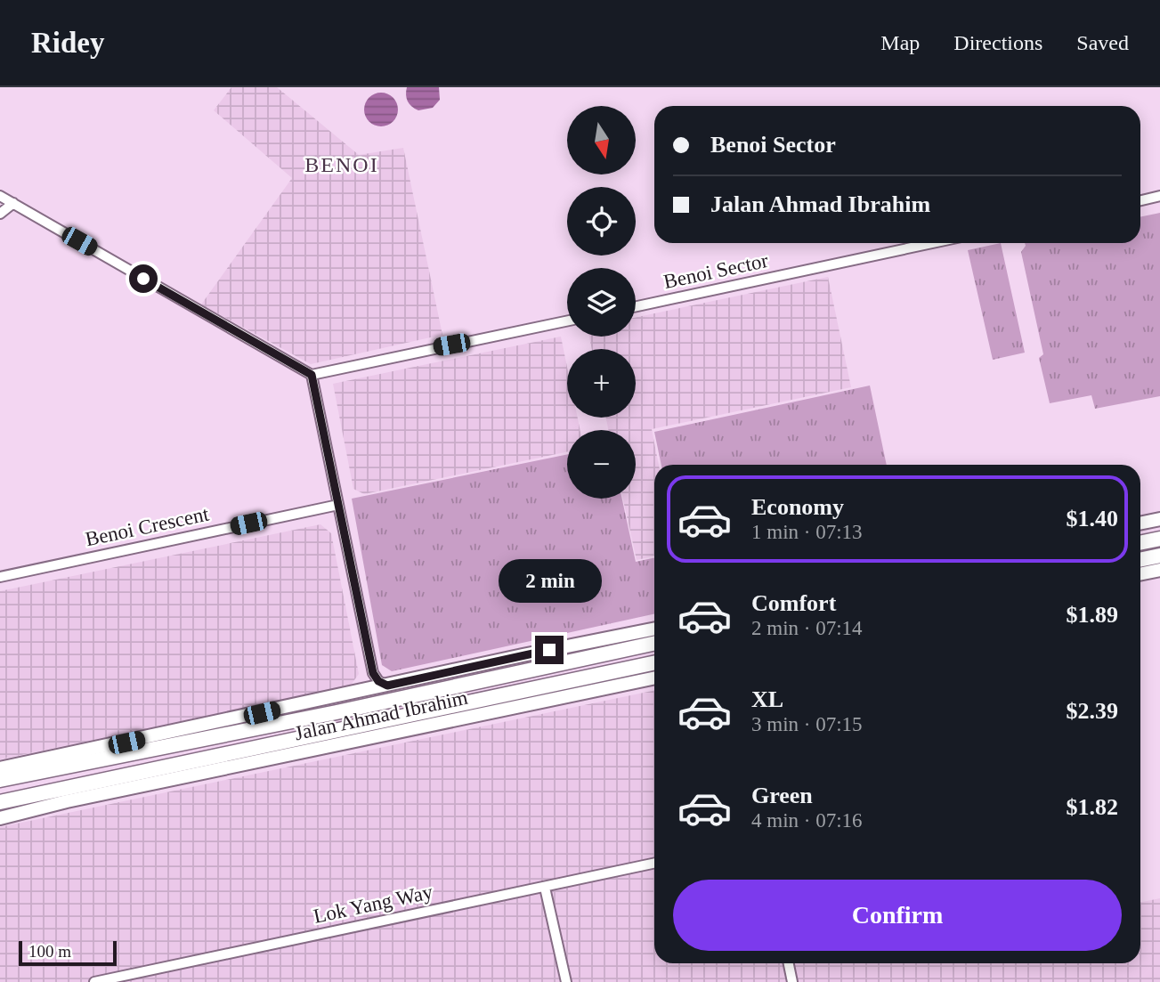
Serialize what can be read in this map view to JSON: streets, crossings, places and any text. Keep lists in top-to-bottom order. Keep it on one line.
{"streets":{"main road":["Jalan Ahmad Ibrahim"],"street":["Benoi Sector","Benoi Crescent","Lok Yang Way"]},"districts":["BENOI"],"scale_bar":"100 m","north":"bottom","page":{"header":"Ridey","nav":["Map","Directions","Saved"],"map_buttons":["+","−"],"banner":["Benoi Sector","Jalan Ahmad Ibrahim"],"list":[{"name":"Economy","note":"1 min · 07:13","value":"$1.40"},{"name":"Comfort","note":"2 min · 07:14","value":"$1.89"},{"name":"XL","note":"3 min · 07:15","value":"$2.39"},{"name":"Green","note":"4 min · 07:16","value":"$1.82"}],"bubble":"2 min","buttons":"Confirm","scale":"100 m"}}
